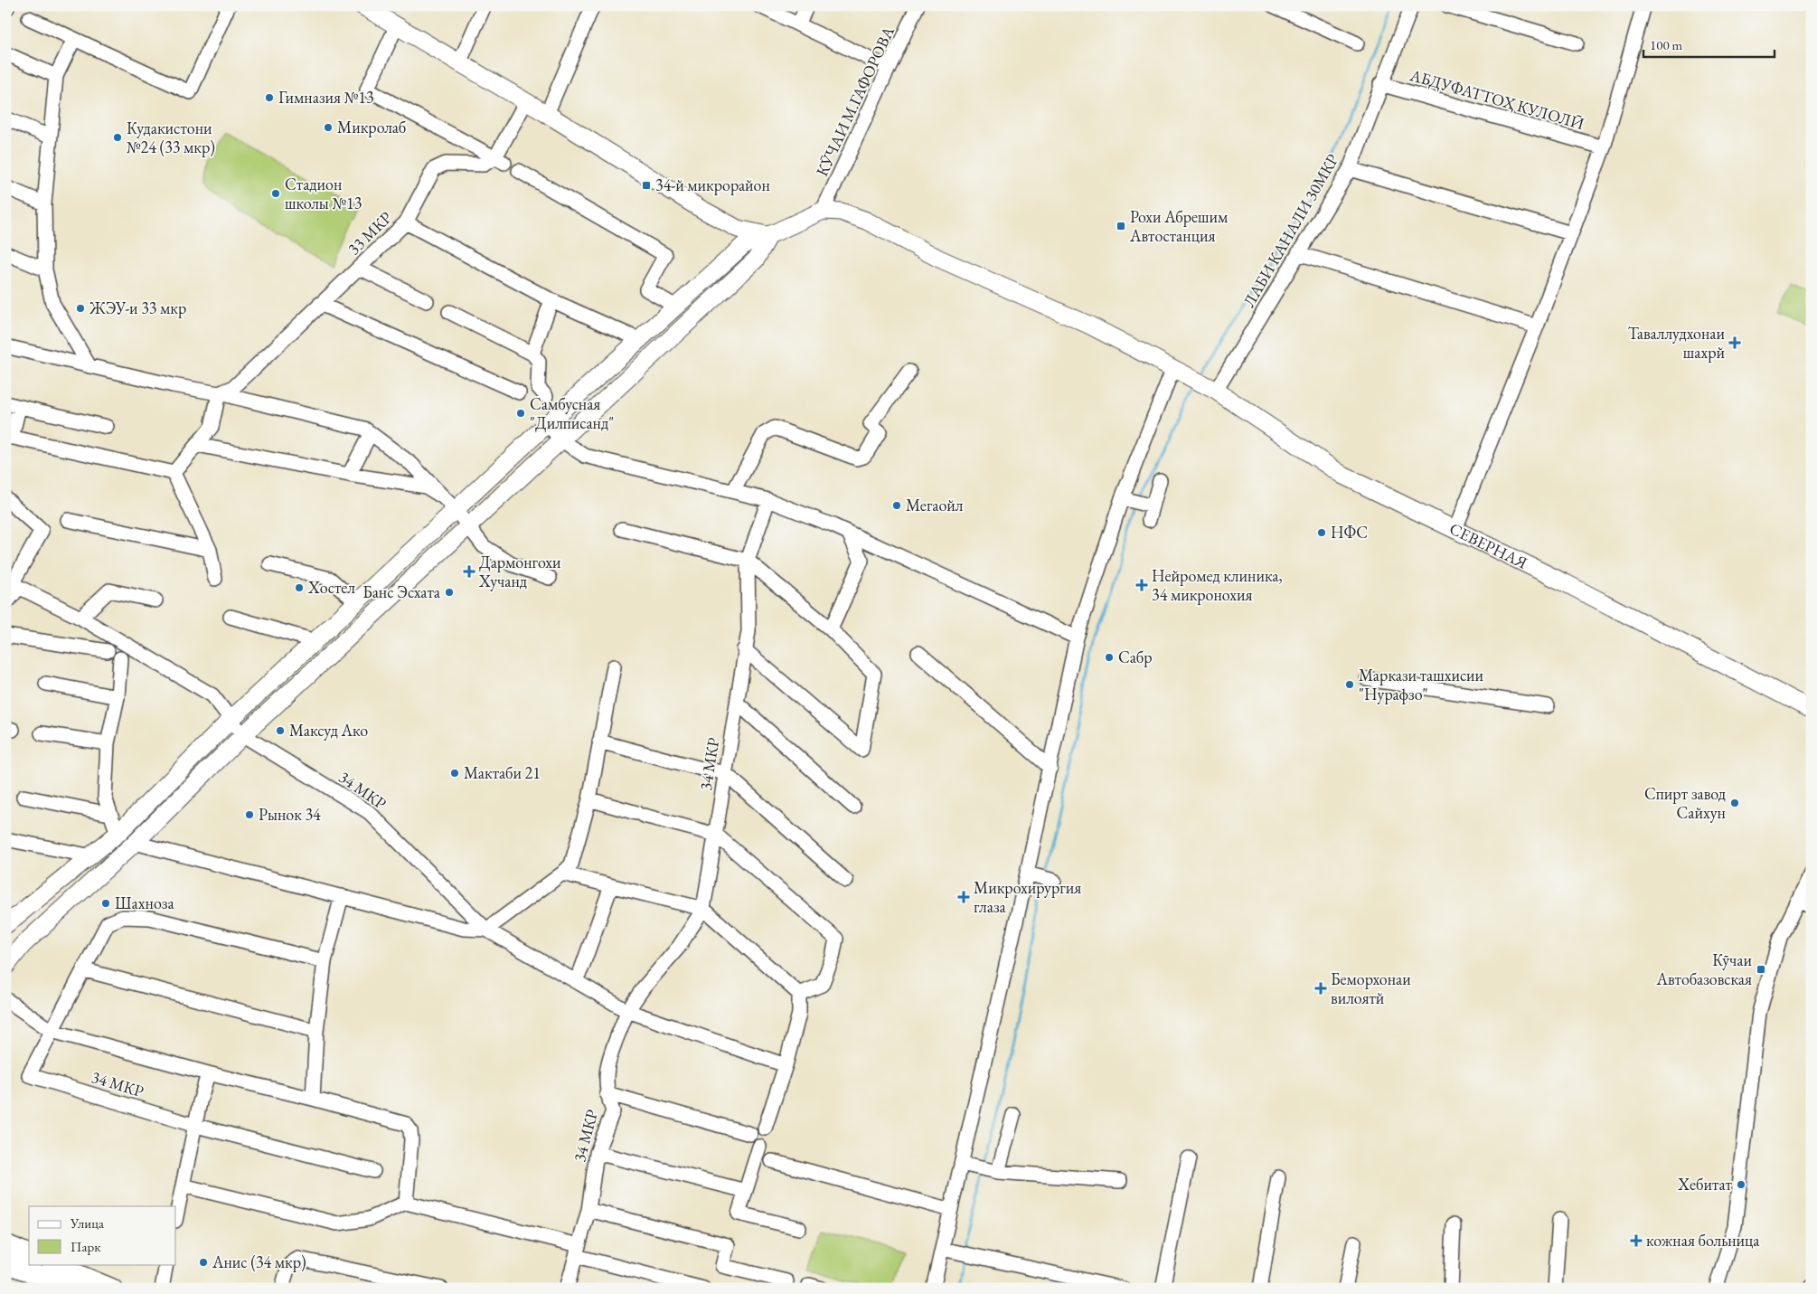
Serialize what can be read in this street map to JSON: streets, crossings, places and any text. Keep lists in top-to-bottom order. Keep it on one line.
{"streets":{"main road":["СЕВЕРНАЯ"],"street":["АБДУФАТТОҲ КУЛОЛӢ","КӮЧАИ М.ГАФОРОВА","ЛАБИ КАНАЛИ 30МКР","33 МКР","34 МКР"]},"crossings":[["АБДУФАТТОҲ КУЛОЛӢ","ЛАБИ КАНАЛИ 30МКР"],["КӮЧАИ М.ГАФОРОВА","СЕВЕРНАЯ"],["ЛАБИ КАНАЛИ 30МКР","СЕВЕРНАЯ"]],"places":{"other":["Гимназия №13","Микролаб","Кудакистони №24 (33 мкр)","Стадион школы №13","ЖЭУ-и 33 мкр","Самбусная \"Дилписанд\"","Мегаойл","НФС","Хостел","Банс Эсхата","Сабр","Маркази ташхисии \"Нурафзо\"","Максуд Ако","Мактаби 21","Спирт завод Сайхун","Рынок 34","Шахноза","Хебитат","Анис (34 мкр)"],"transit":["34-й микрорайон","Рохи Абрешим Автостанция","Кӯчаи Автобазовская"],"health":["Таваллудхонаи шахрй","Дармонгохи Хучанд","Нейромед клиника, 34 микронохия","Микрохирургия глаза","Беморхонаи вилоятй","кожная больница"]},"legend":["Улица","Парк"],"scale_bar":"100 m"}
